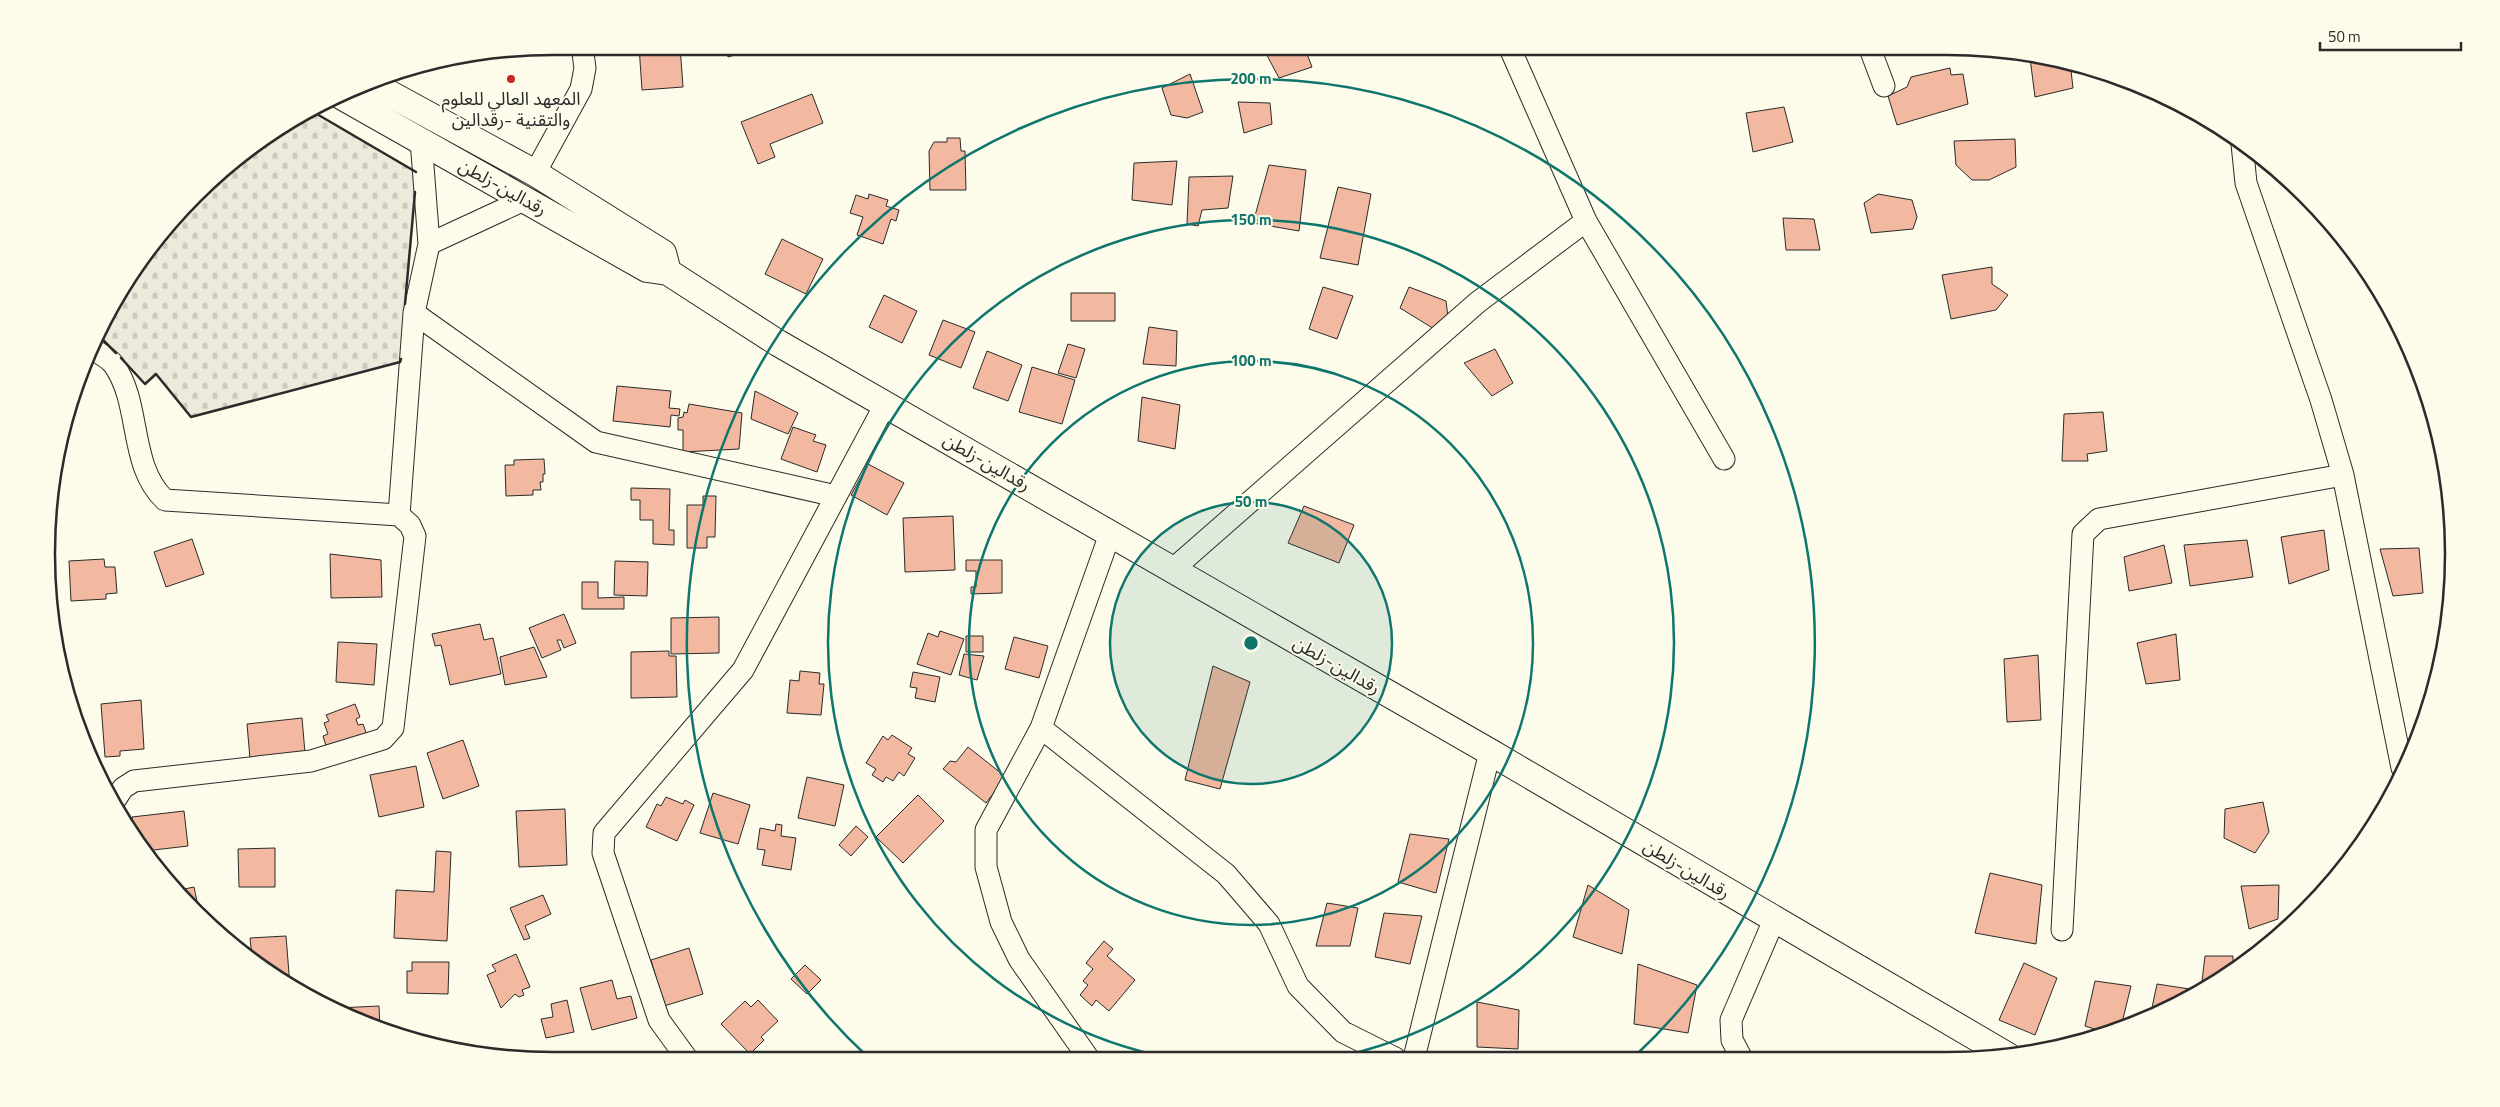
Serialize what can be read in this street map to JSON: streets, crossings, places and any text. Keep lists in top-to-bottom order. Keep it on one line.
{"streets":{"main road":["رقدالين-زلطن"]},"places":["المعهد العالي للعلوم والتقنية -رقدالين"],"scale_bar":"50 m","rings":["200 m","150 m","100 m","50 m"]}
